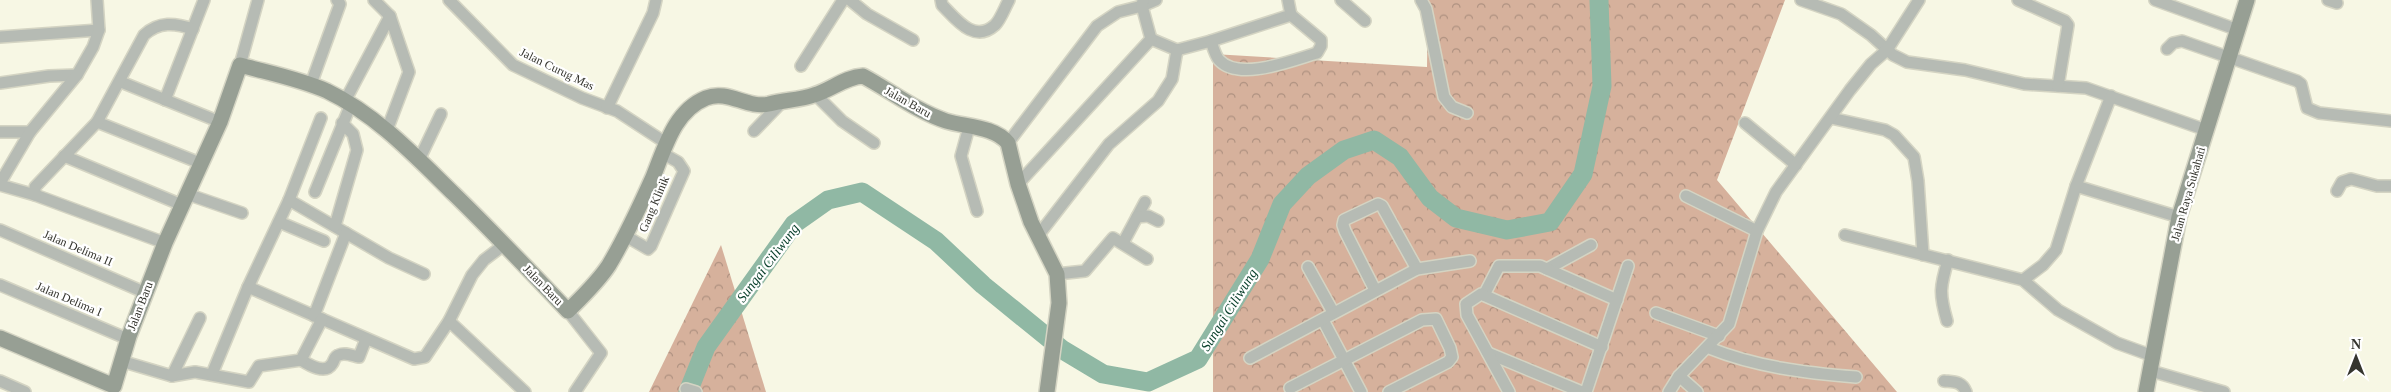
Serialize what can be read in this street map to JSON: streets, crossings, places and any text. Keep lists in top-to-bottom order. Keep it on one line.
{"streets":{"street":["Jalan Curug Mas","Jalan Baru","Jalan Raya Sukahati","Gang Klinik","Jalan Delima II","Jalan Delima I"]},"crossings":[["Jalan Curug Mas","Jalan Baru"],["Jalan Curug Mas","Gang Klinik"],["Jalan Baru","Gang Klinik"],["Jalan Baru","Jalan Delima II"],["Jalan Baru","Jalan Delima I"]],"water":["Sungai Ciliwung"],"north":"top"}
